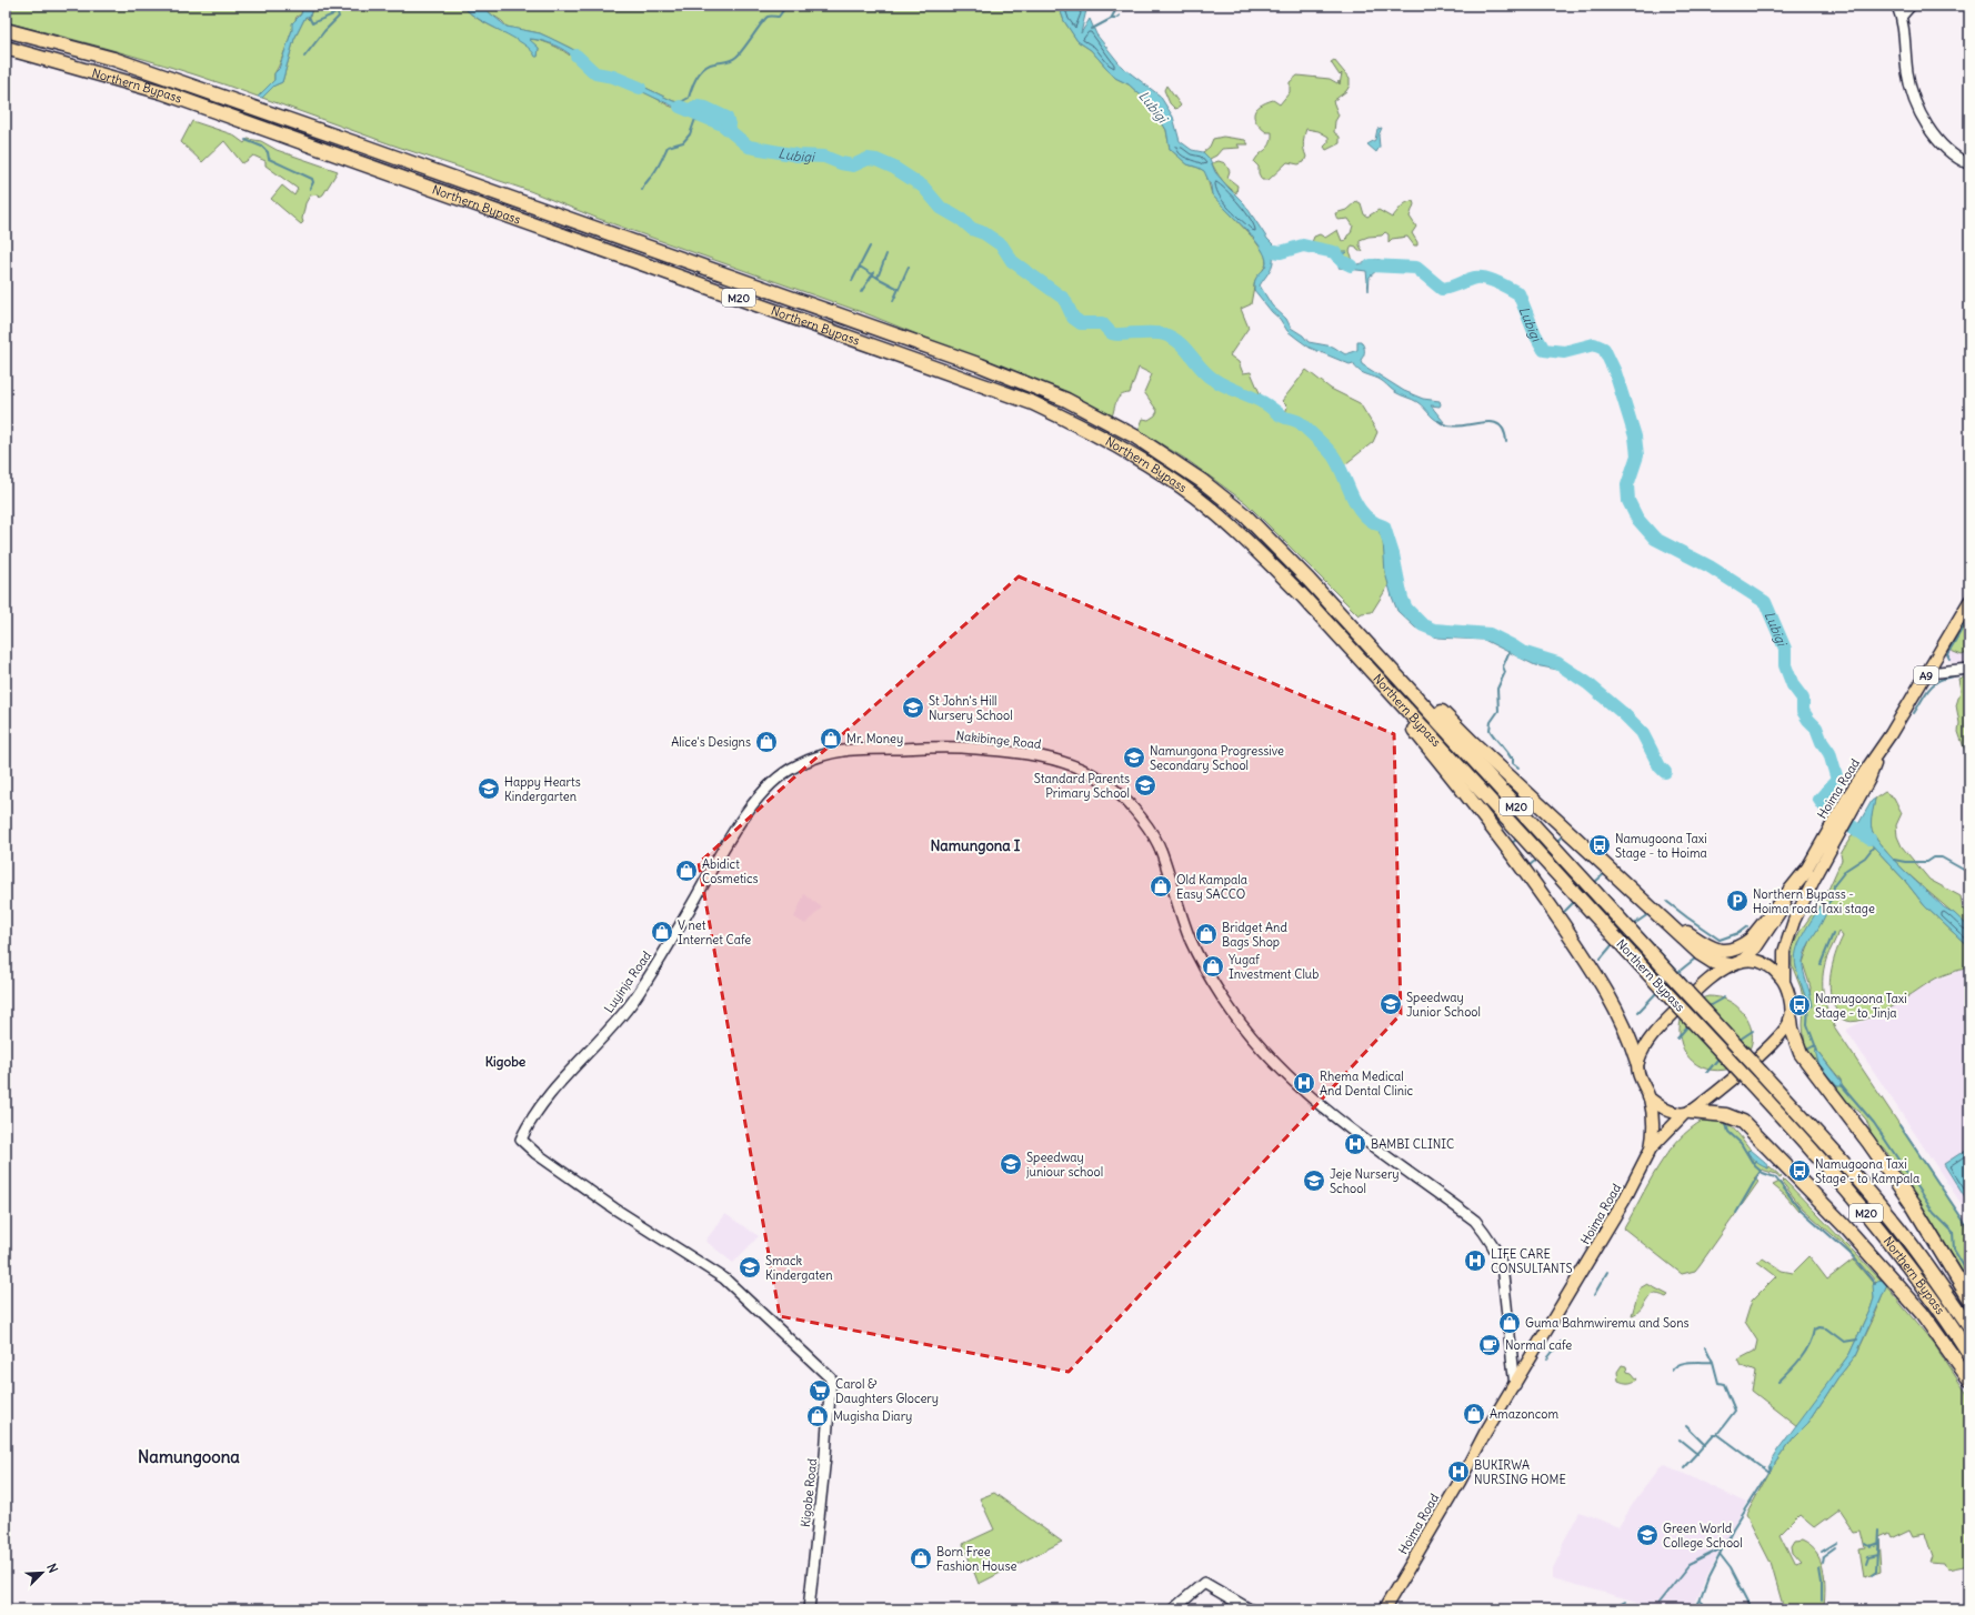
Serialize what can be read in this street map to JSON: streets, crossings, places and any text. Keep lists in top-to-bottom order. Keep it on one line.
{"streets":{"highway":["Northern Bypass","M20"],"main road":["A9","Hoima Road"],"street":["Nakibinge Road","Luyinja Road","Kigobe Road"]},"crossings":[["A9","Hoima Road"],["Nakibinge Road","Hoima Road"],["Nakibinge Road","Luyinja Road"],["Luyinja Road","Kigobe Road"]],"districts":["Namungona I","Kigobe","Namungoona"],"water":["Lubigi"],"places":{"school or university":["St John's Hill Nursery School","Namungona Progressive Secondary School","Standard Parents Primary School","Happy Hearts Kindergarten","Speedway Junior School","Speedway juniour school","Jeje Nursery School","Smack Kindergaten","Green World College School"],"shop":["Mr. Money","Alice's Designs","Abidict Cosmetics","Old Kampala Easy SACCO","V net Internet Cafe","Bridget And Bags Shop","Yugaf Investment Club","Guma Bahmwiremu and Sons","Amazoncom","Mugisha Diary","Born Free Fashion House"],"bus stop":["Namugoona Taxi Stage - to Hoima","Namugoona Taxi Stage - to Jinja","Namugoona Taxi Stage - to Kampala"],"parking":["Northern Bypass - Hoima road Taxi stage"],"hospital":["Rhema Medical And Dental Clinic","BAMBI CLINIC","LIFE CARE CONSULTANTS","BUKIRWA NURSING HOME"],"cafe":["Normal cafe"],"supermarket":["Carol & Daughters Glocery"]},"north":"top right"}
